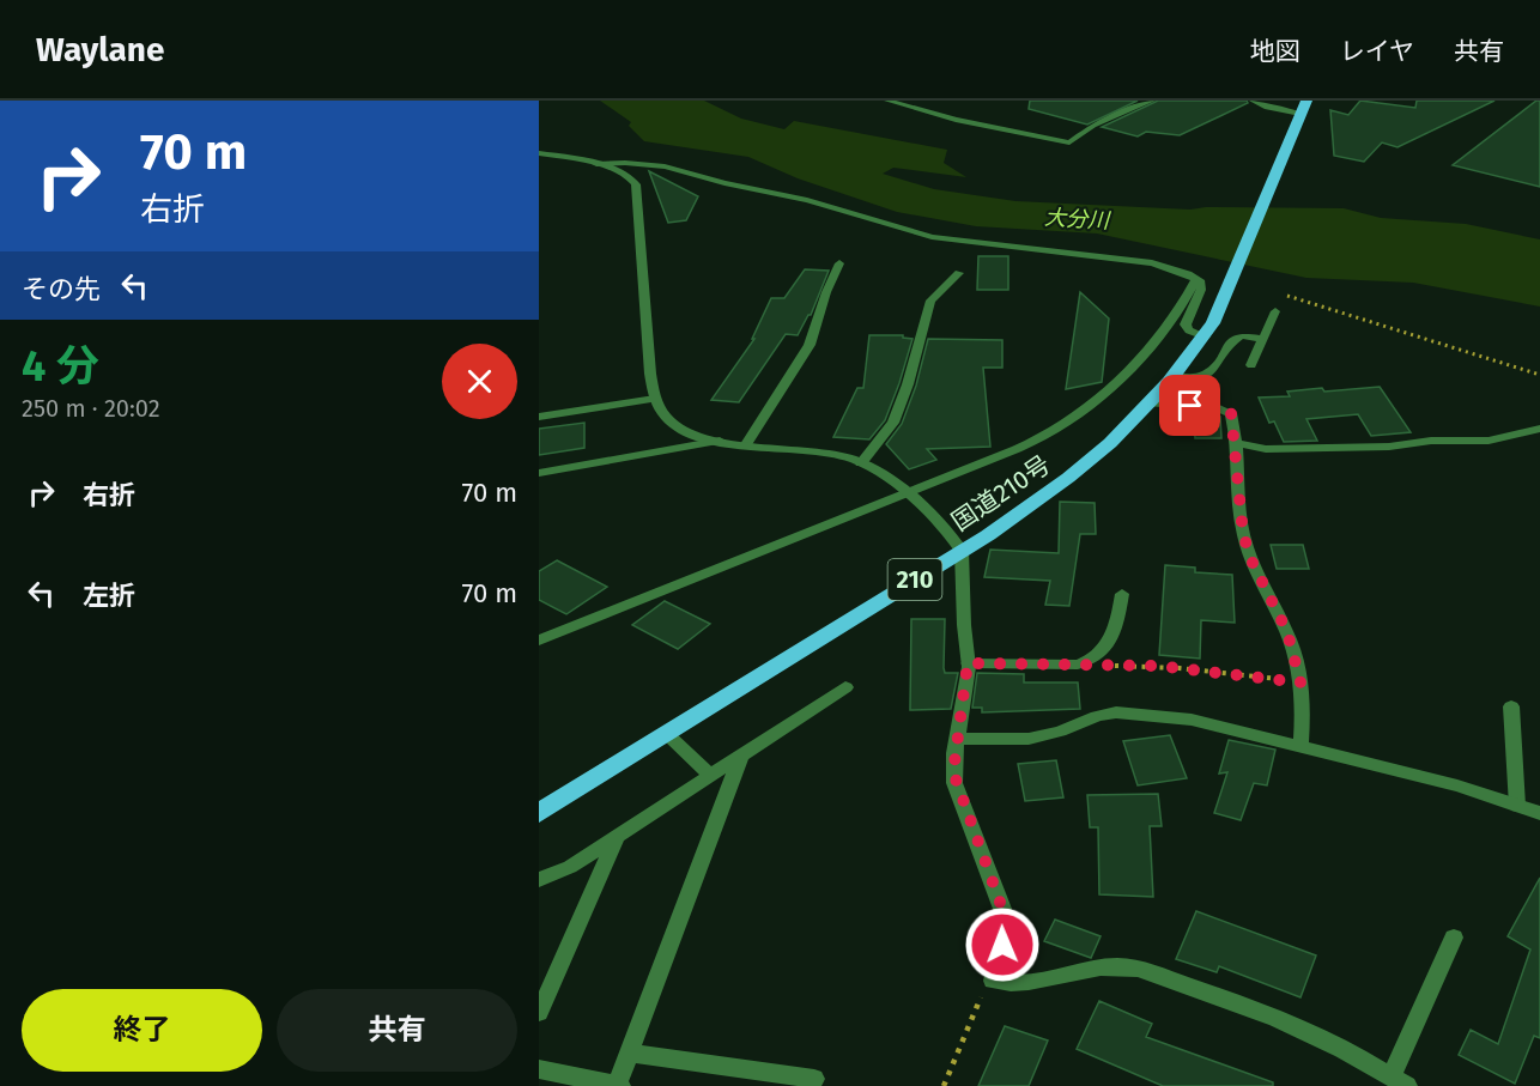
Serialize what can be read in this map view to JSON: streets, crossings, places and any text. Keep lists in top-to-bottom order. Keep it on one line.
{"streets":{"highway":["国道210号","210"]},"water":["大分川"],"page":{"header":"Waylane","nav":["地図","レイヤ","共有"],"turn":["70 m","右折"],"then":"その先","heading":["4 分","250 m · 20:02"],"list":[{"name":"右折","value":"70 m"},{"name":"左折","value":"70 m"}],"buttons":["終了","共有"]}}
